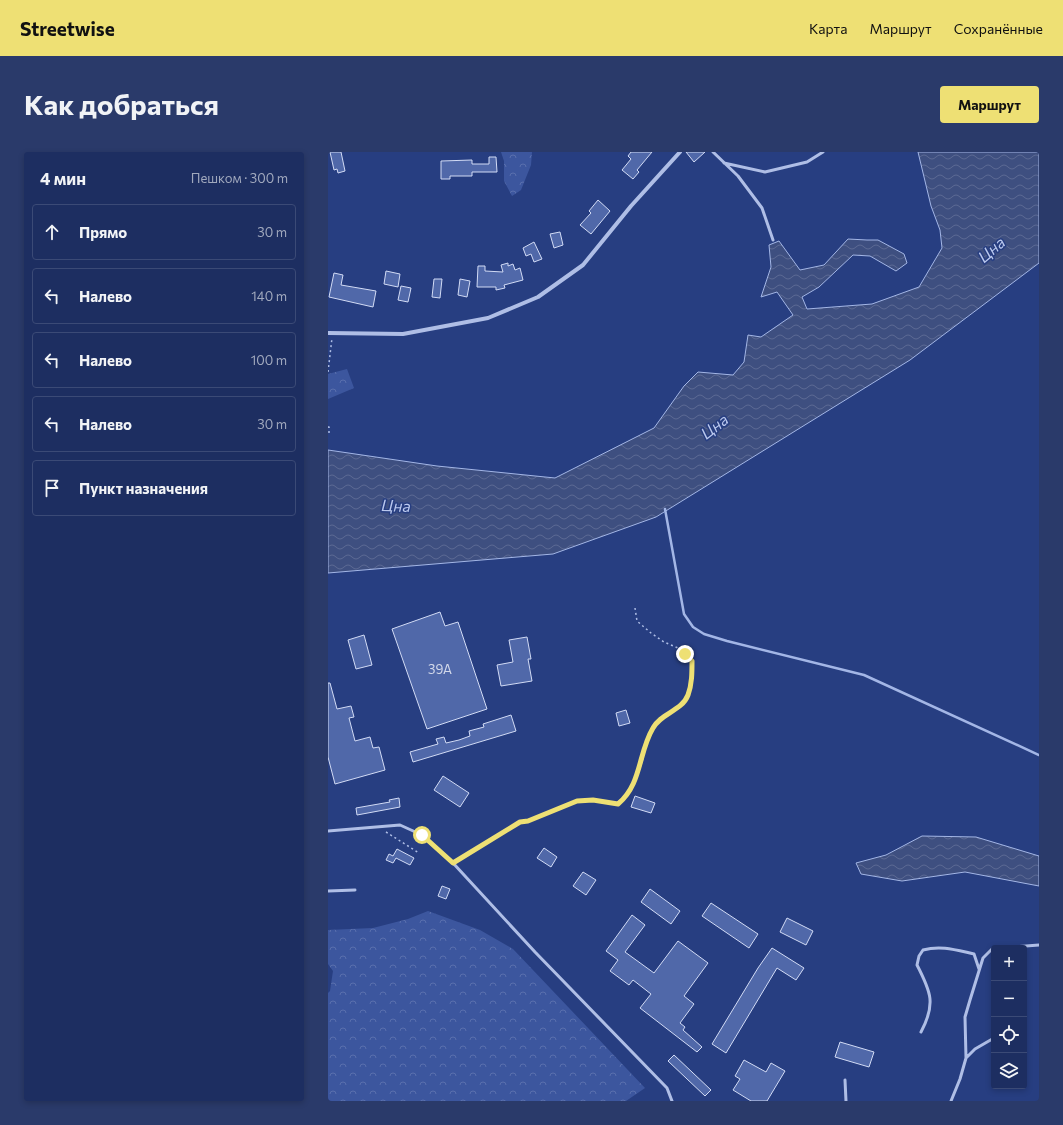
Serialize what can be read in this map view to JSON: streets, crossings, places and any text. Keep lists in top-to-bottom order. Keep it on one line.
{"water":["Цна"],"house_numbers":["39А"],"page":{"header":"Streetwise","nav":["Карта","Маршрут","Сохранённые"],"buttons":"Маршрут","title":"Как добраться","heading":["4 мин","Пешком · 300 m"],"list":[["Прямо","30 m"],["Налево","140 m"],["Налево","100 m"],["Налево","30 m"],"Пункт назначения"],"map_buttons":["+","−"]}}
